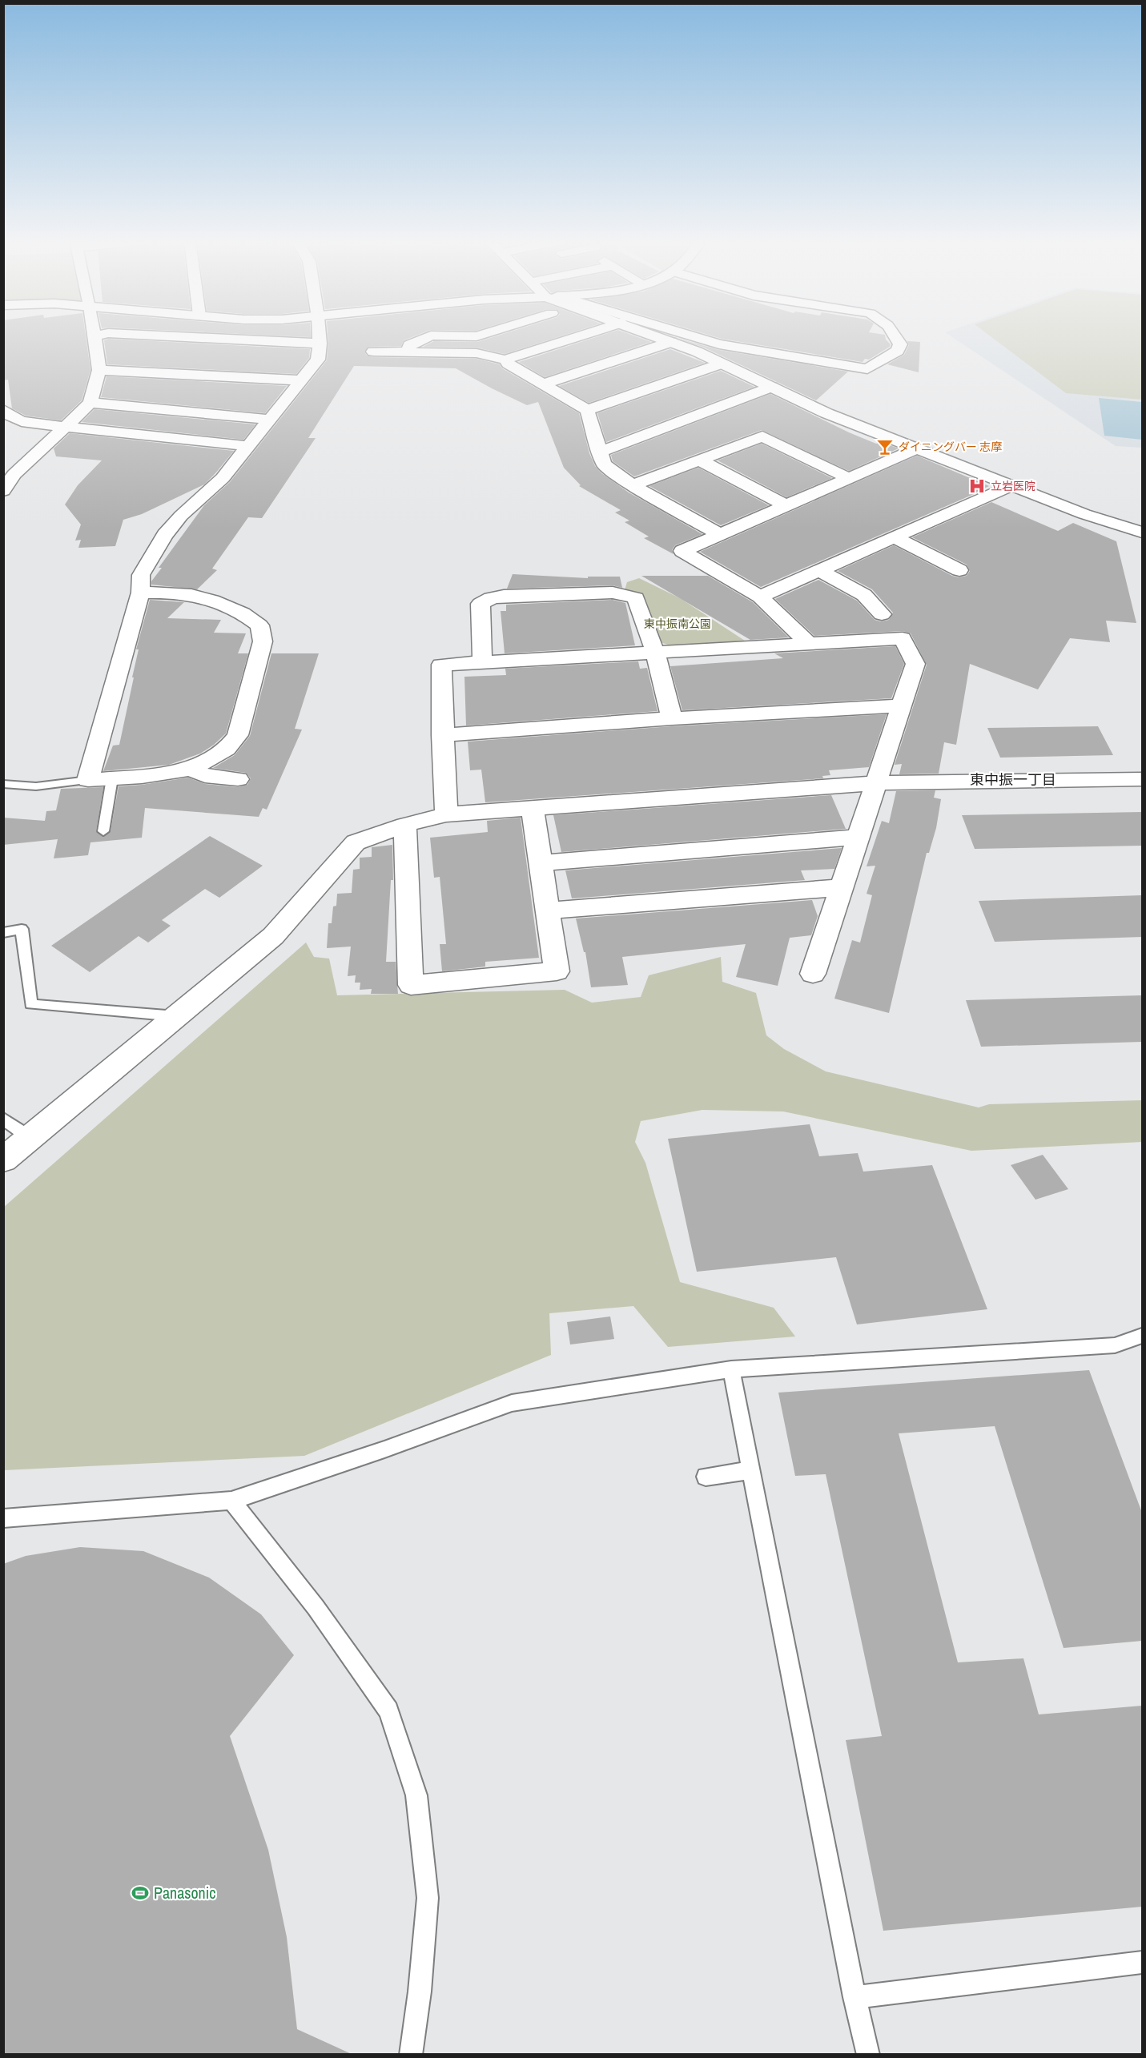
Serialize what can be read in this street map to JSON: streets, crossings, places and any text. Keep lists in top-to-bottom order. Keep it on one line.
{"districts":["東中振一丁目"],"parks":["東中振南公園"],"places":{"bar":["ダイニングバー 志摩"],"hospital":["立岩医院"],"sports":["Panasonic"]}}
